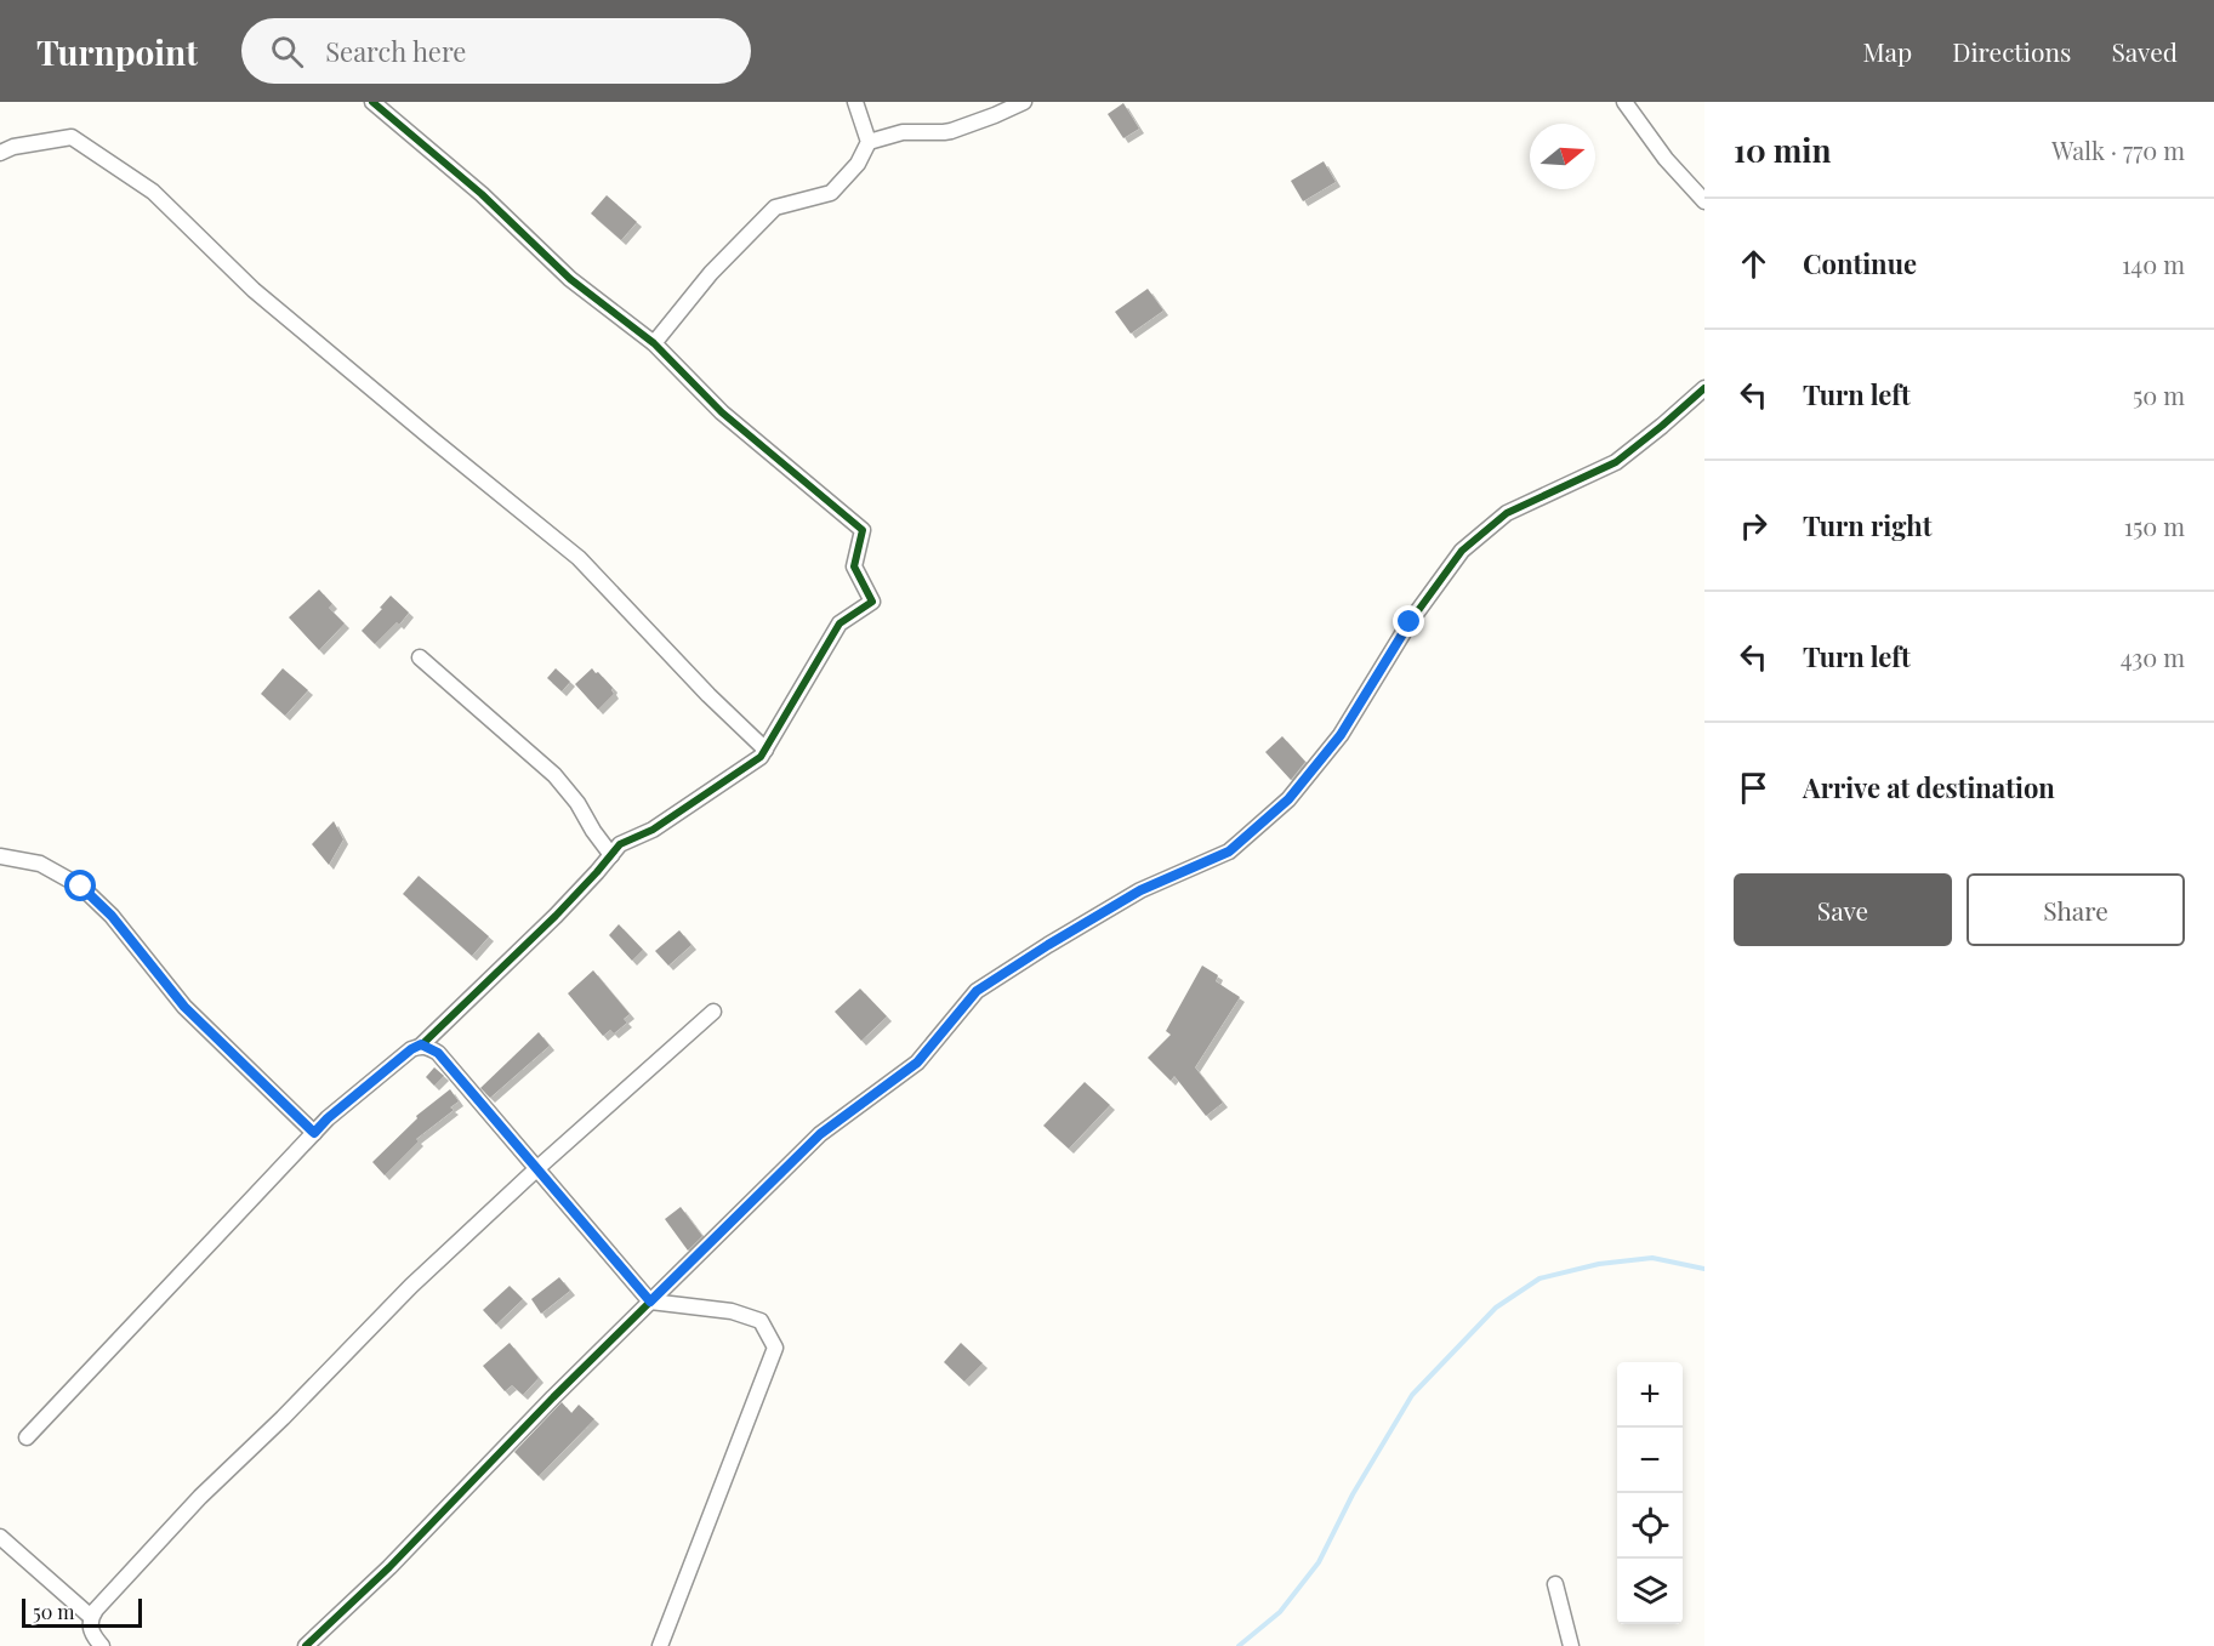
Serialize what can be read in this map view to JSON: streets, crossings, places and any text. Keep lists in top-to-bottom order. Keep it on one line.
{"scale_bar":"50 m","north":"right","page":{"header":"Turnpoint","search":"Search here","nav":["Map","Directions","Saved"],"heading":["10 min","Walk · 770 m"],"list":[["Continue","140 m"],["Turn left","50 m"],["Turn right","150 m"],["Turn left","430 m"],"Arrive at destination"],"buttons":["Save","Share"],"map_buttons":["+","−"],"scale":"50 m"}}
